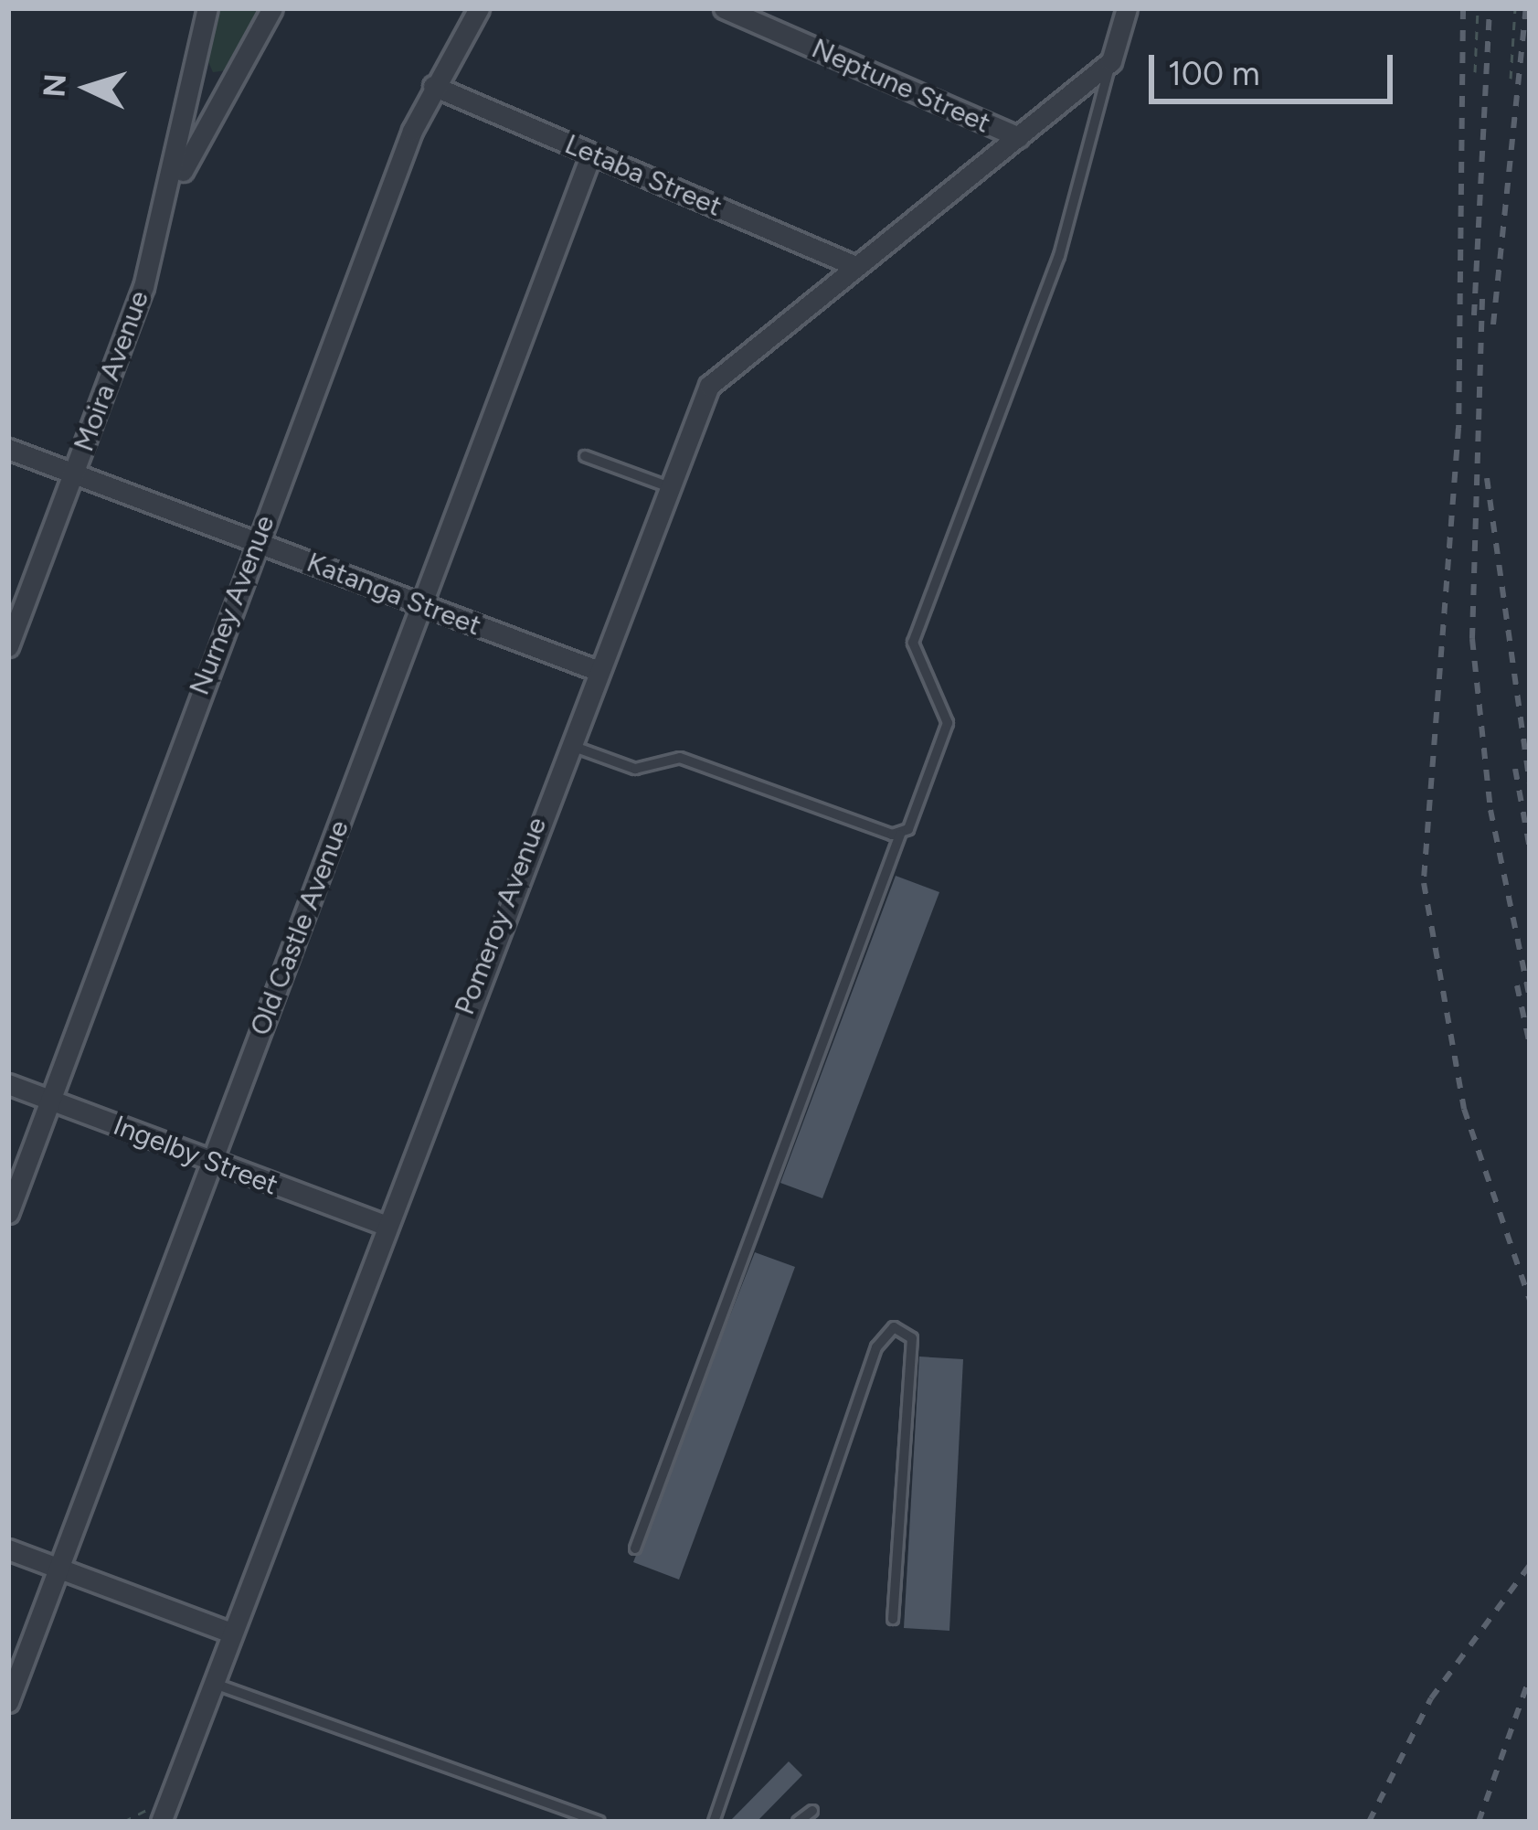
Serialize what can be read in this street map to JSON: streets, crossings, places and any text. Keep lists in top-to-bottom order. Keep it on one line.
{"streets":{"street":["Neptune Street","Letaba Street","Moira Avenue","Katanga Street","Nurney Avenue","Pomeroy Avenue","Old Castle Avenue","Ingelby Street"]},"crossings":[["Neptune Street","Pomeroy Avenue"],["Letaba Street","Nurney Avenue"],["Letaba Street","Pomeroy Avenue"],["Letaba Street","Old Castle Avenue"],["Moira Avenue","Katanga Street"],["Katanga Street","Nurney Avenue"],["Katanga Street","Pomeroy Avenue"],["Katanga Street","Old Castle Avenue"],["Nurney Avenue","Ingelby Street"],["Pomeroy Avenue","Ingelby Street"],["Old Castle Avenue","Ingelby Street"]],"scale_bar":"100 m","north":"left"}
